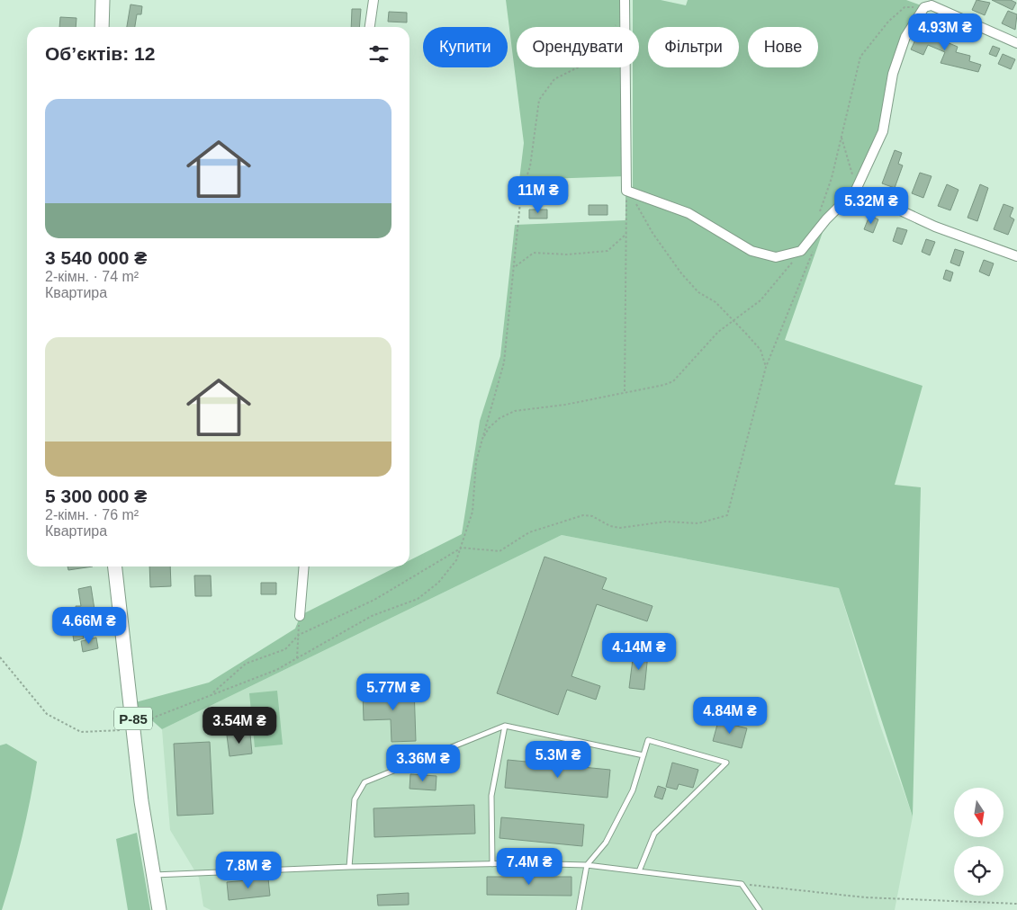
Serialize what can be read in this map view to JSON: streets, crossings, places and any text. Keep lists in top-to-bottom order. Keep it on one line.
{"streets":{"main road":["Р-85"]},"north":"bottom","page":{"price":["4.93M ₴","11M ₴","5.32M ₴","4.66M ₴","4.14M ₴","5.77M ₴","4.84M ₴","3.54M ₴","5.3M ₴","3.36M ₴","7.4M ₴","7.8M ₴"],"chip":["Купити","Орендувати","Фільтри","Нове"],"heading":"Об’єктів: 12","list":[{"name":"3 540 000 ₴","note":"2-кімн. · 74 m² · Квартира"},{"name":"5 300 000 ₴","note":"2-кімн. · 76 m² · Квартира"}]}}
